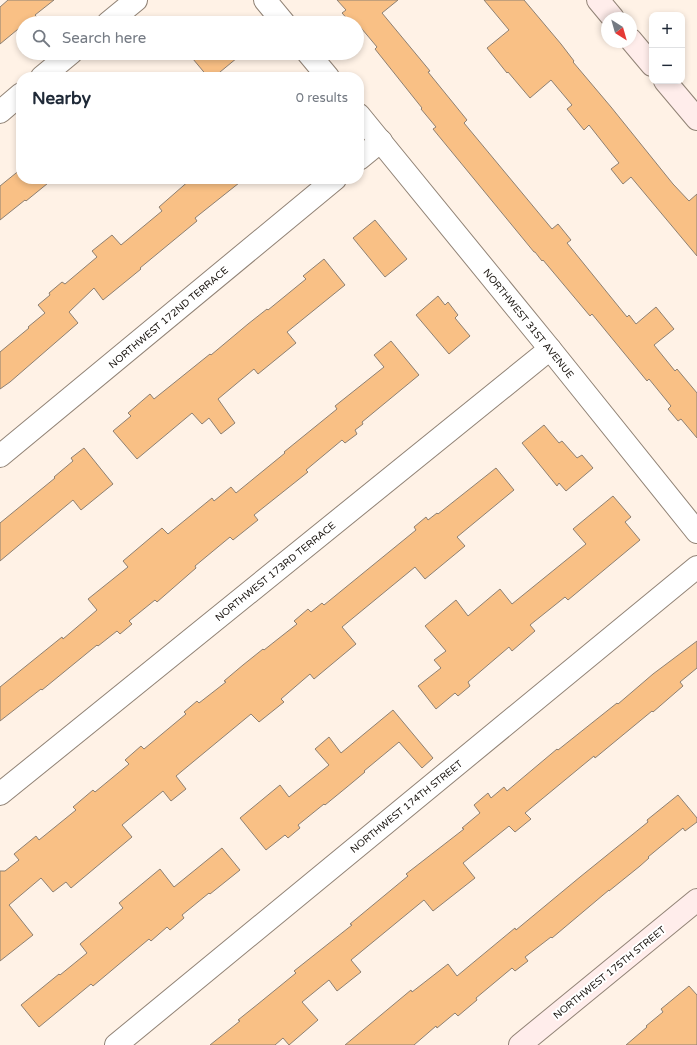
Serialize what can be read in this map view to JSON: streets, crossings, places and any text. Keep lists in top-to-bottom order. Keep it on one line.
{"streets":{"street":["NORTHWEST 172ND TERRACE","NORTHWEST 31ST AVENUE","NORTHWEST 173RD TERRACE","NORTHWEST 174TH STREET","NORTHWEST 175TH STREET"]},"crossings":[["NORTHWEST 31ST AVENUE","NORTHWEST 173RD TERRACE"]],"north":"bottom right","page":{"map_buttons":["+","−"],"search":"Search here","heading":["Nearby","0 results"]}}
